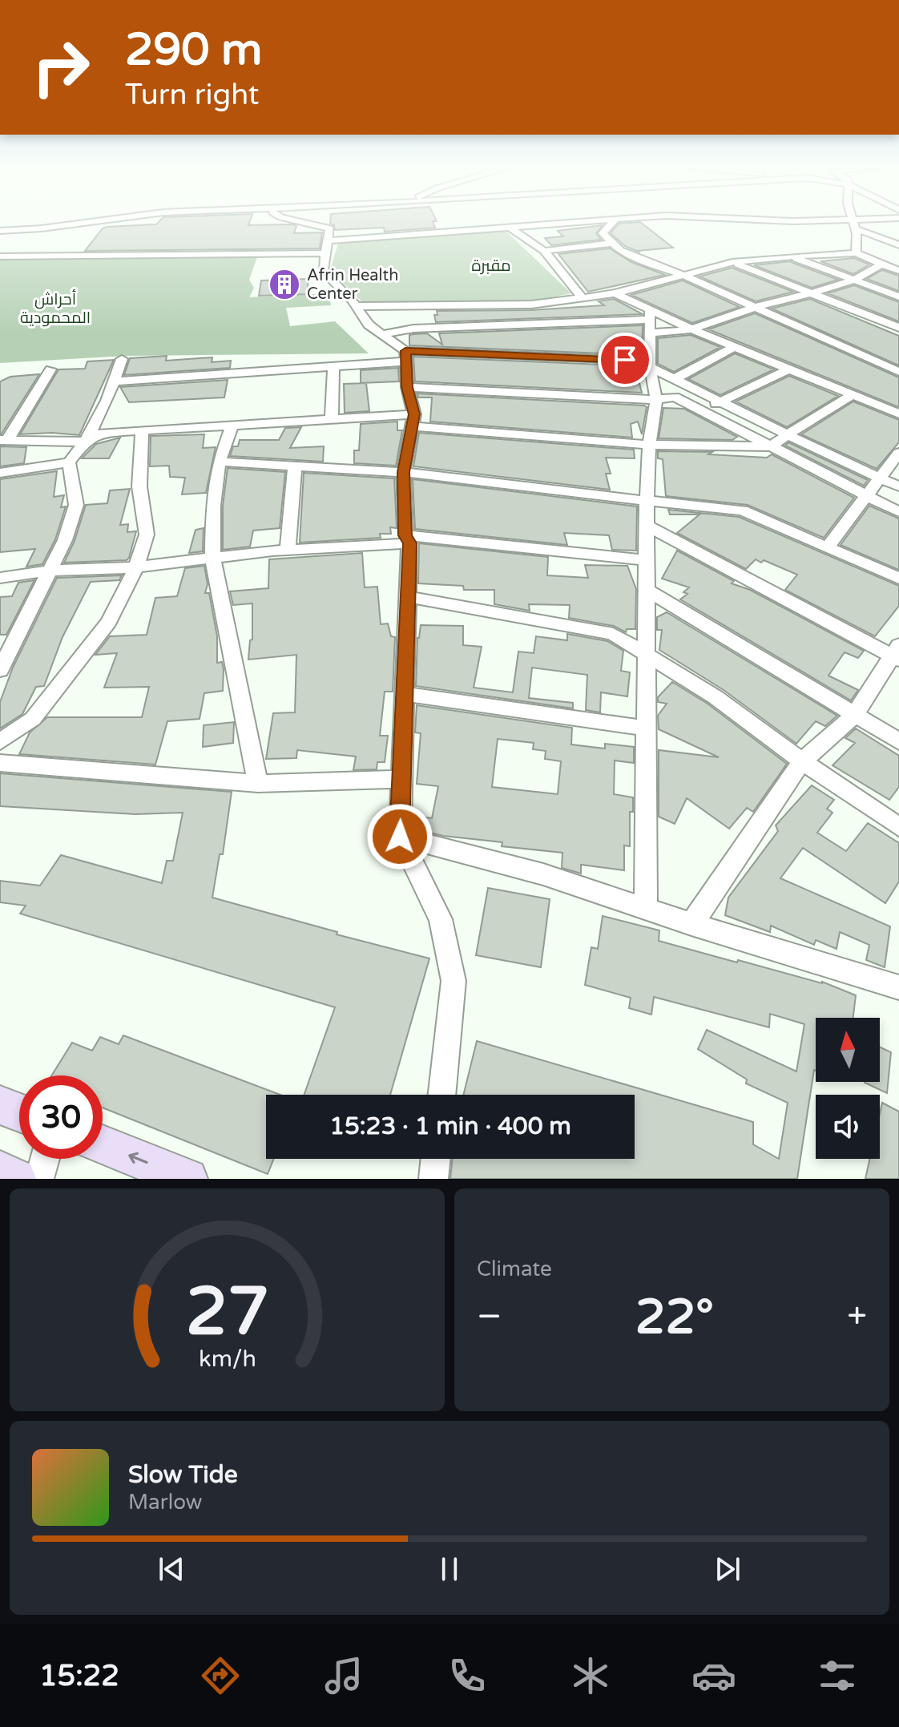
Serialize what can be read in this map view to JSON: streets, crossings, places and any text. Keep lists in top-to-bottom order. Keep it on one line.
{"parks":["مقبرة","أحراش المحمودية"],"places":{"building":["Afrin Health Center"]},"north":"top","page":{"turn":["290 m","Turn right"],"limit":"30","trip":"15:23 · 1 min · 400 m","tile":"Climate","heat":["−","22°","+"],"song":["Slow Tide","Marlow"],"tabs":"15:22","gauge":["27","km/h"]}}
